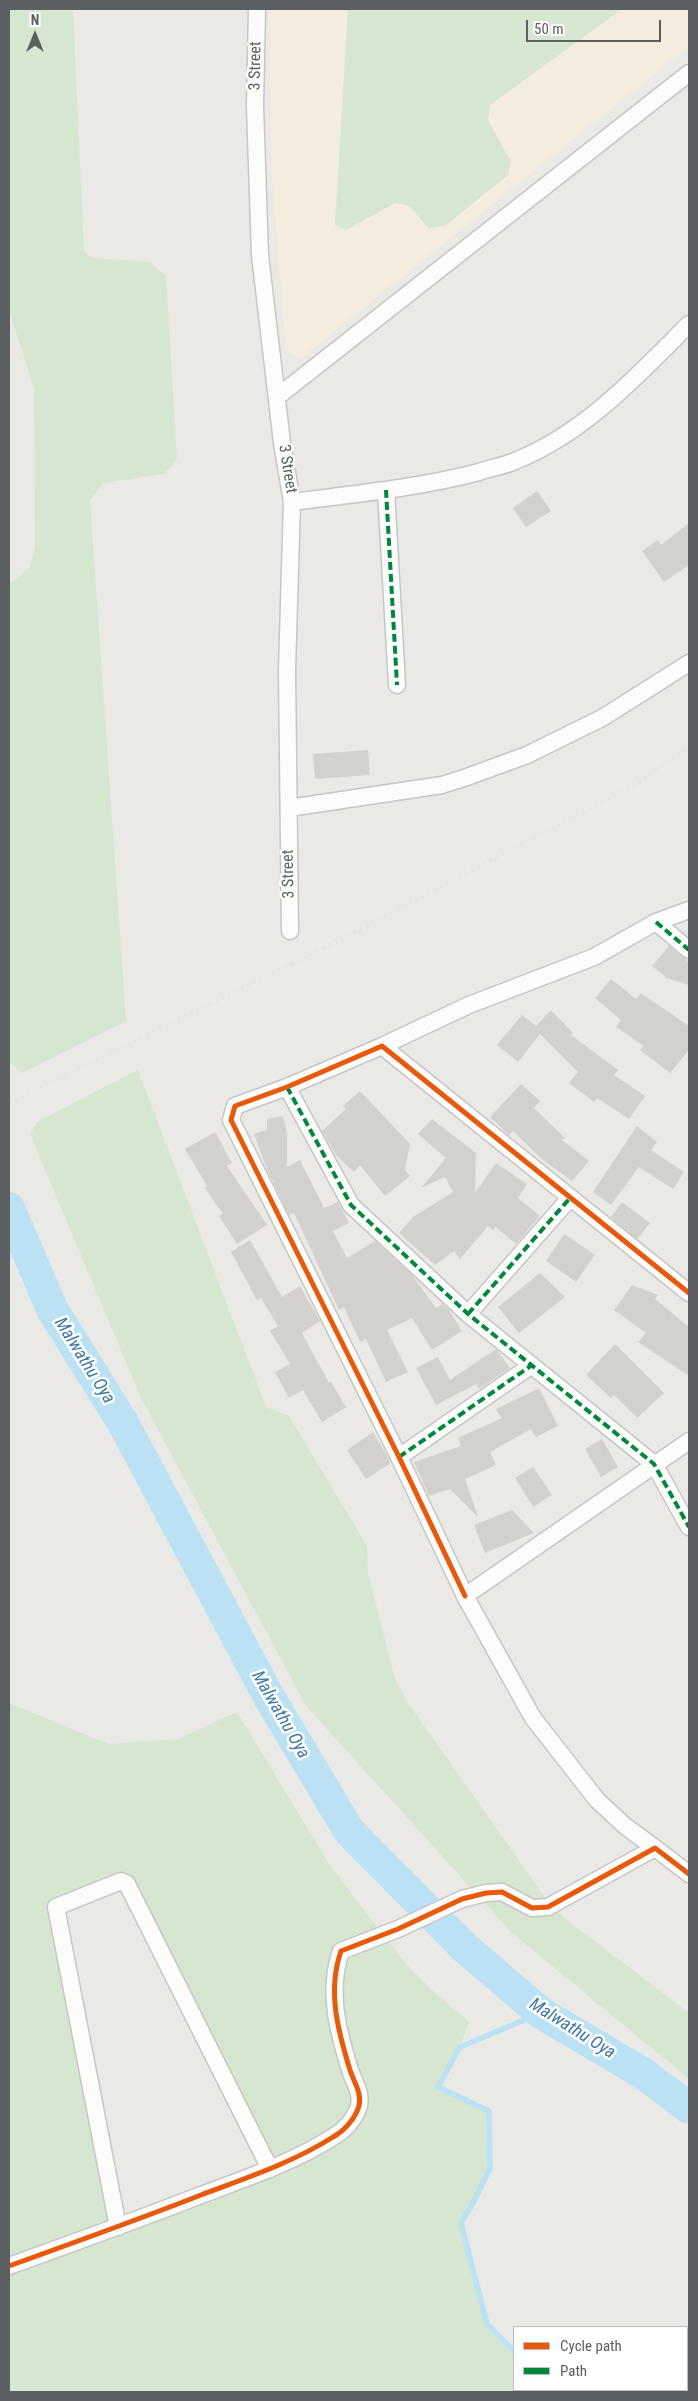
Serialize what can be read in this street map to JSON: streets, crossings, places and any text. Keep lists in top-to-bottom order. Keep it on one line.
{"streets":{"street":["3 Street"]},"water":["Malwathu Oya"],"legend":["Cycle path","Path"],"scale_bar":"50 m","north":"top"}
